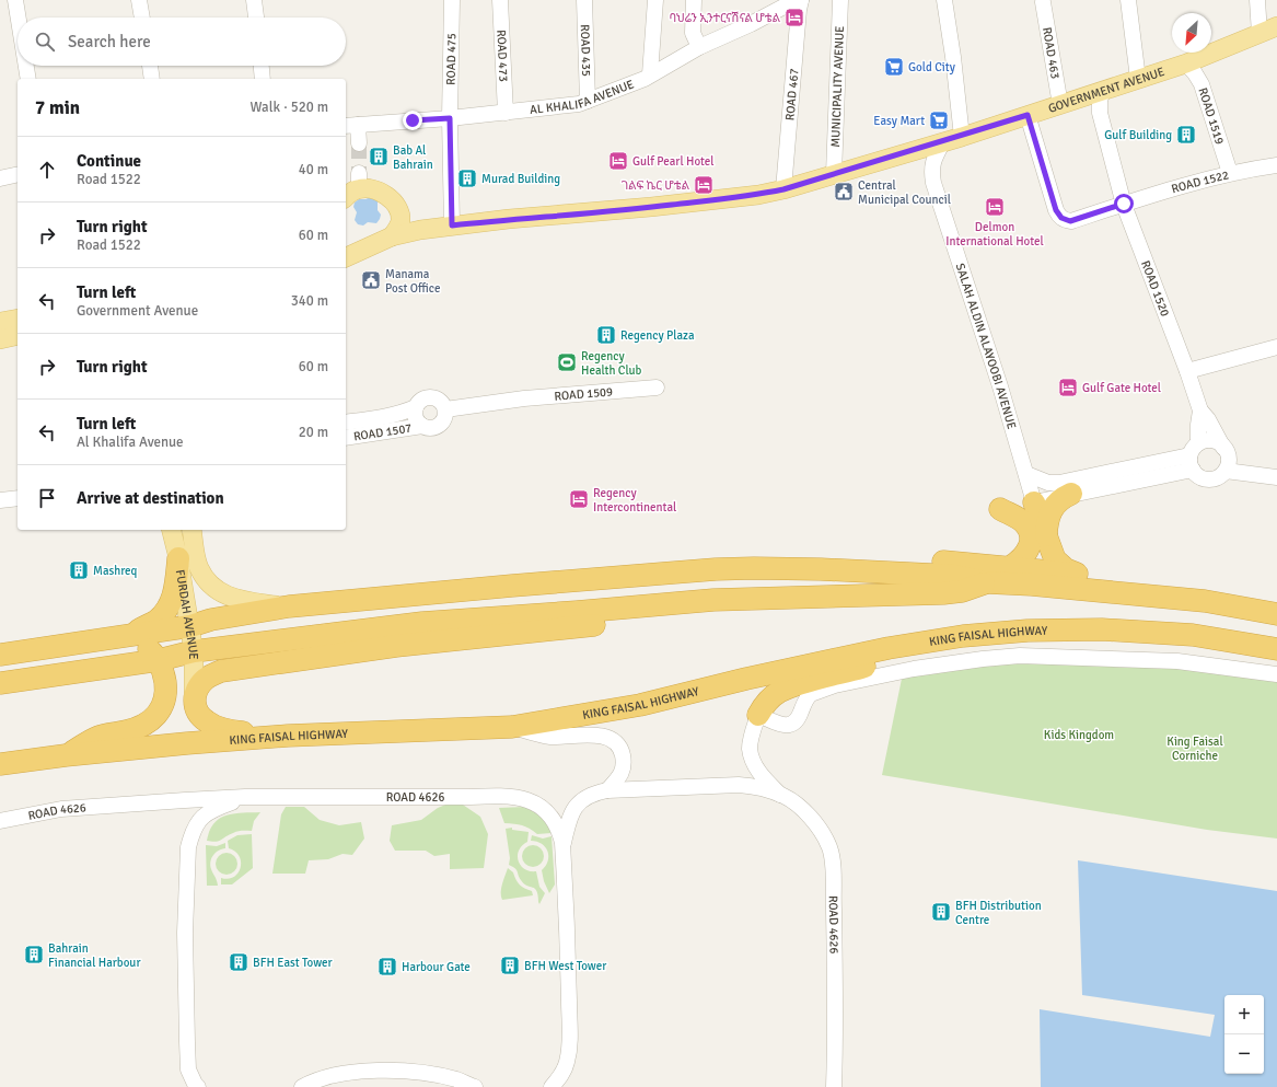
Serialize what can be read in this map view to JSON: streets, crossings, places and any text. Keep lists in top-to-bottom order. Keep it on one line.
{"streets":{"highway":["KING FAISAL HIGHWAY"],"main road":["GOVERNMENT AVENUE","FURDAH AVENUE"],"street":["ROAD 435","ROAD 463","ROAD 473","ROAD 475","MUNICIPALITY AVENUE","ROAD 467","AL KHALIFA AVENUE","ROAD 1519","ROAD 1522","ROAD 1520","SALAH ALDIN ALAYOOBI AVENUE","ROAD 1509","ROAD 1507","ROAD 4626"]},"crossings":[["ROAD 435","AL KHALIFA AVENUE"],["ROAD 463","GOVERNMENT AVENUE"],["ROAD 473","AL KHALIFA AVENUE"],["ROAD 475","GOVERNMENT AVENUE"],["ROAD 475","AL KHALIFA AVENUE"],["MUNICIPALITY AVENUE","GOVERNMENT AVENUE"],["GOVERNMENT AVENUE","ROAD 467"],["GOVERNMENT AVENUE","ROAD 1519"],["GOVERNMENT AVENUE","ROAD 1522"],["GOVERNMENT AVENUE","SALAH ALDIN ALAYOOBI AVENUE"],["ROAD 467","AL KHALIFA AVENUE"],["ROAD 1519","ROAD 1522"],["ROAD 1522","ROAD 1520"],["ROAD 1509","ROAD 1507"],["KING FAISAL HIGHWAY","ROAD 4626"]],"parks":["Kids Kingdom","King Faisal Corniche"],"places":{"hotel":["ባህሬን ኢንተርናሽናል ሆቴል","Gulf Pearl Hotel","ገልፍ ኬር ሆቴል","Delmon International Hotel","Gulf Gate Hotel","Regency Intercontinental"],"supermarket":["Gold City","Easy Mart"],"building":["Gulf Building","Bab Al Bahrain","Murad Building","Regency Plaza","Mashreq","BFH Distribution Centre","Bahrain Financial Harbour","BFH East Tower","BFH West Tower","Harbour Gate"],"public building":["Central Municipal Council","Manama Post Office"],"sports":["Regency Health Club"]},"north":"bottom left","page":{"search":"Search here","heading":["7 min","Walk · 520 m"],"list":[["Continue","Road 1522","40 m"],["Turn right","Road 1522","60 m"],["Turn left","Government Avenue","340 m"],["Turn right","60 m"],["Turn left","Al Khalifa Avenue","20 m"],"Arrive at destination"],"map_buttons":["+","−"]}}
